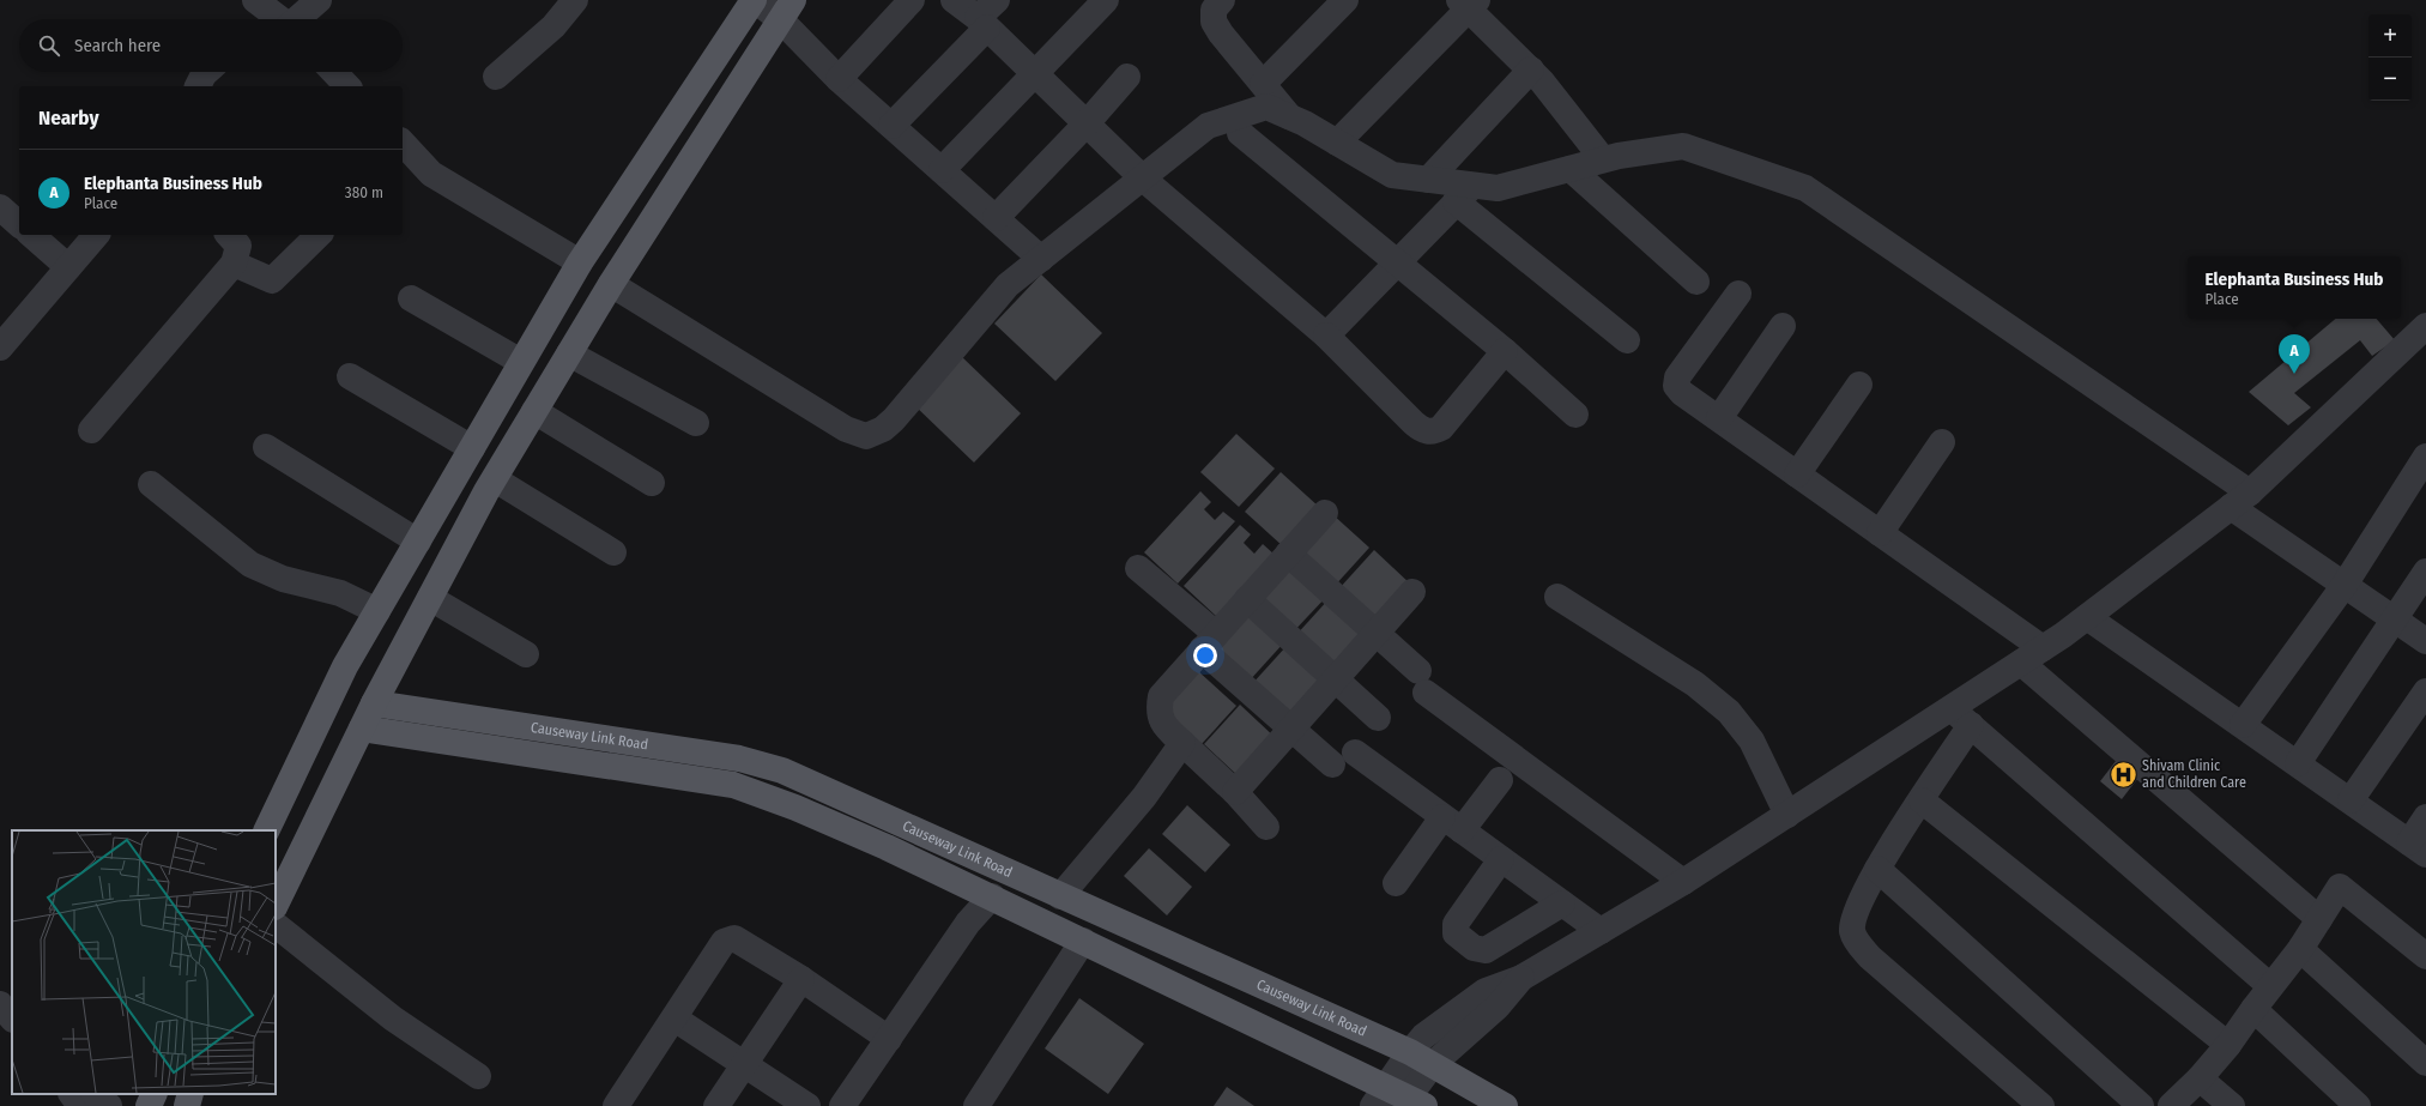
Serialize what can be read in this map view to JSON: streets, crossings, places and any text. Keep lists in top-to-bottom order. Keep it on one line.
{"streets":{"main road":["Causeway Link Road"]},"places":{"hospital":["Shivam Clinic and Children Care"]},"page":{"map_buttons":["+","−"],"search":"Search here","heading":"Nearby","list":[{"mark":"A","name":"Elephanta Business Hub","note":"Place","value":"380 m"}],"popup":["Elephanta Business Hub","Place"],"pins":"A"}}
